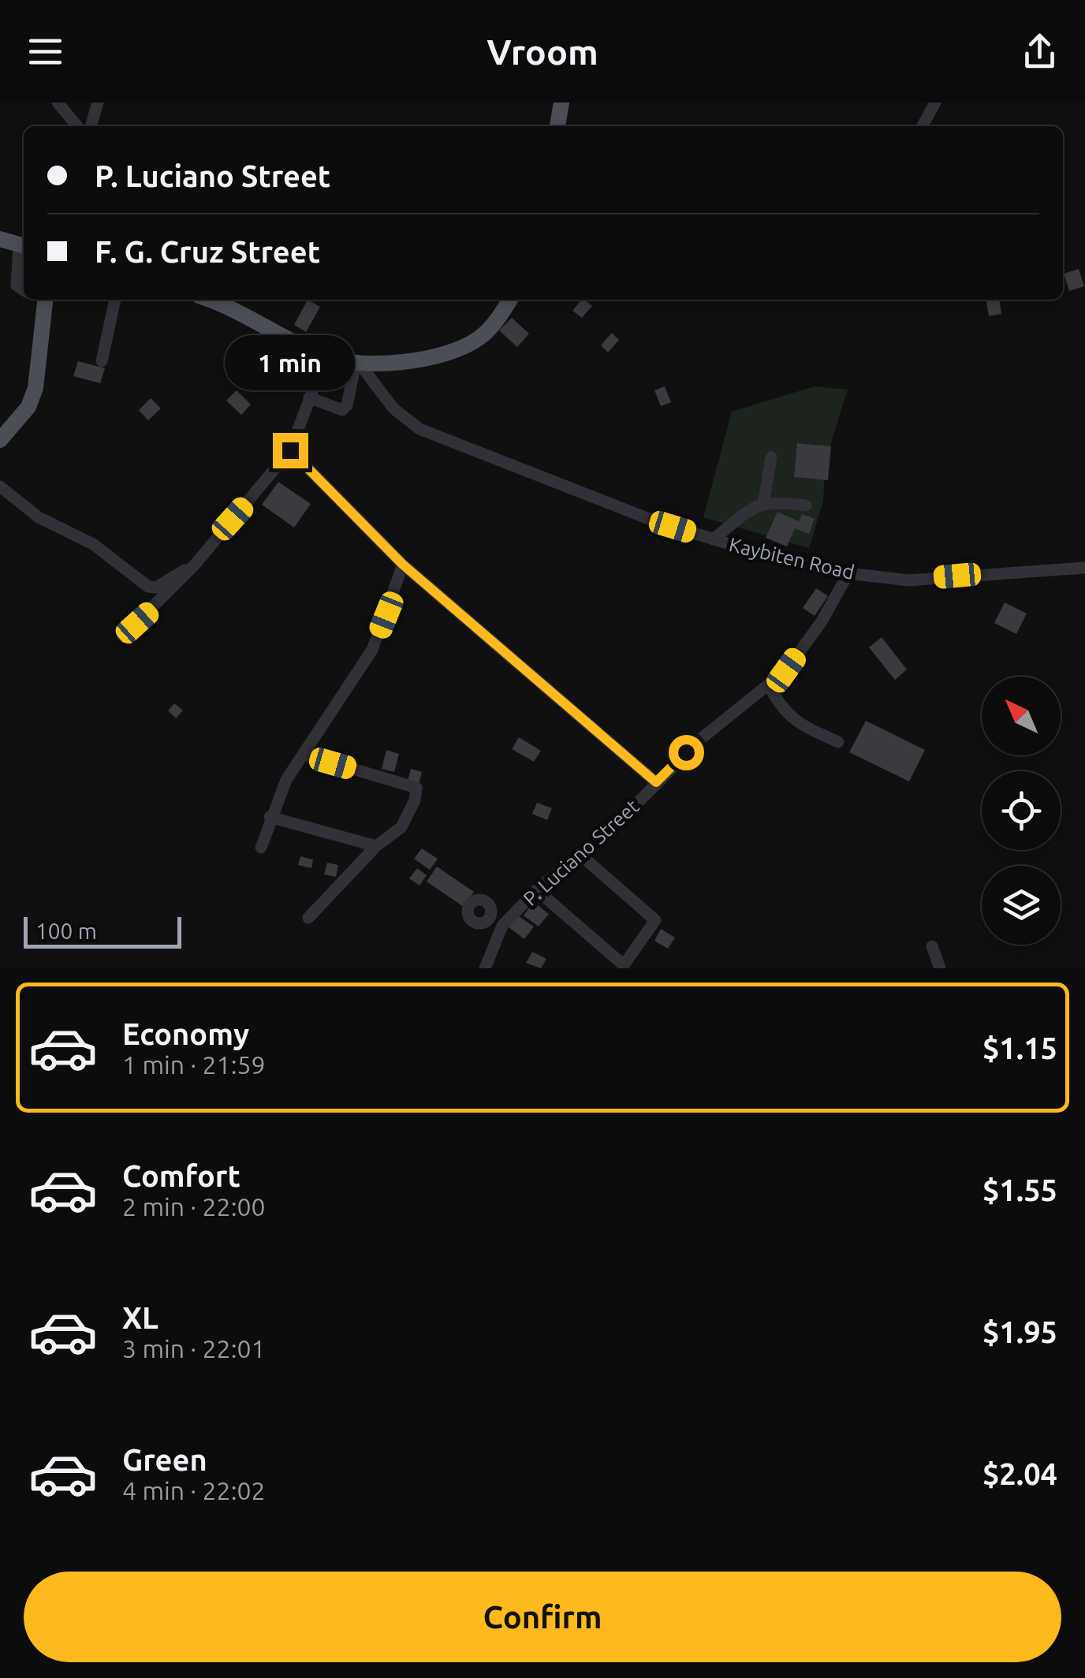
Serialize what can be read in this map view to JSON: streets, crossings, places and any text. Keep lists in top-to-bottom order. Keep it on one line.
{"streets":{"street":["Kaybiten Road","P. Luciano Street"]},"crossings":[["Kaybiten Road","P. Luciano Street"]],"scale_bar":"100 m","north":"top left","page":{"header":"Vroom","banner":["P. Luciano Street","F. G. Cruz Street"],"bubble":"1 min","scale":"100 m","list":[{"name":"Economy","note":"1 min · 21:59","value":"$1.15"},{"name":"Comfort","note":"2 min · 22:00","value":"$1.55"},{"name":"XL","note":"3 min · 22:01","value":"$1.95"},{"name":"Green","note":"4 min · 22:02","value":"$2.04"}],"buttons":"Confirm"}}
